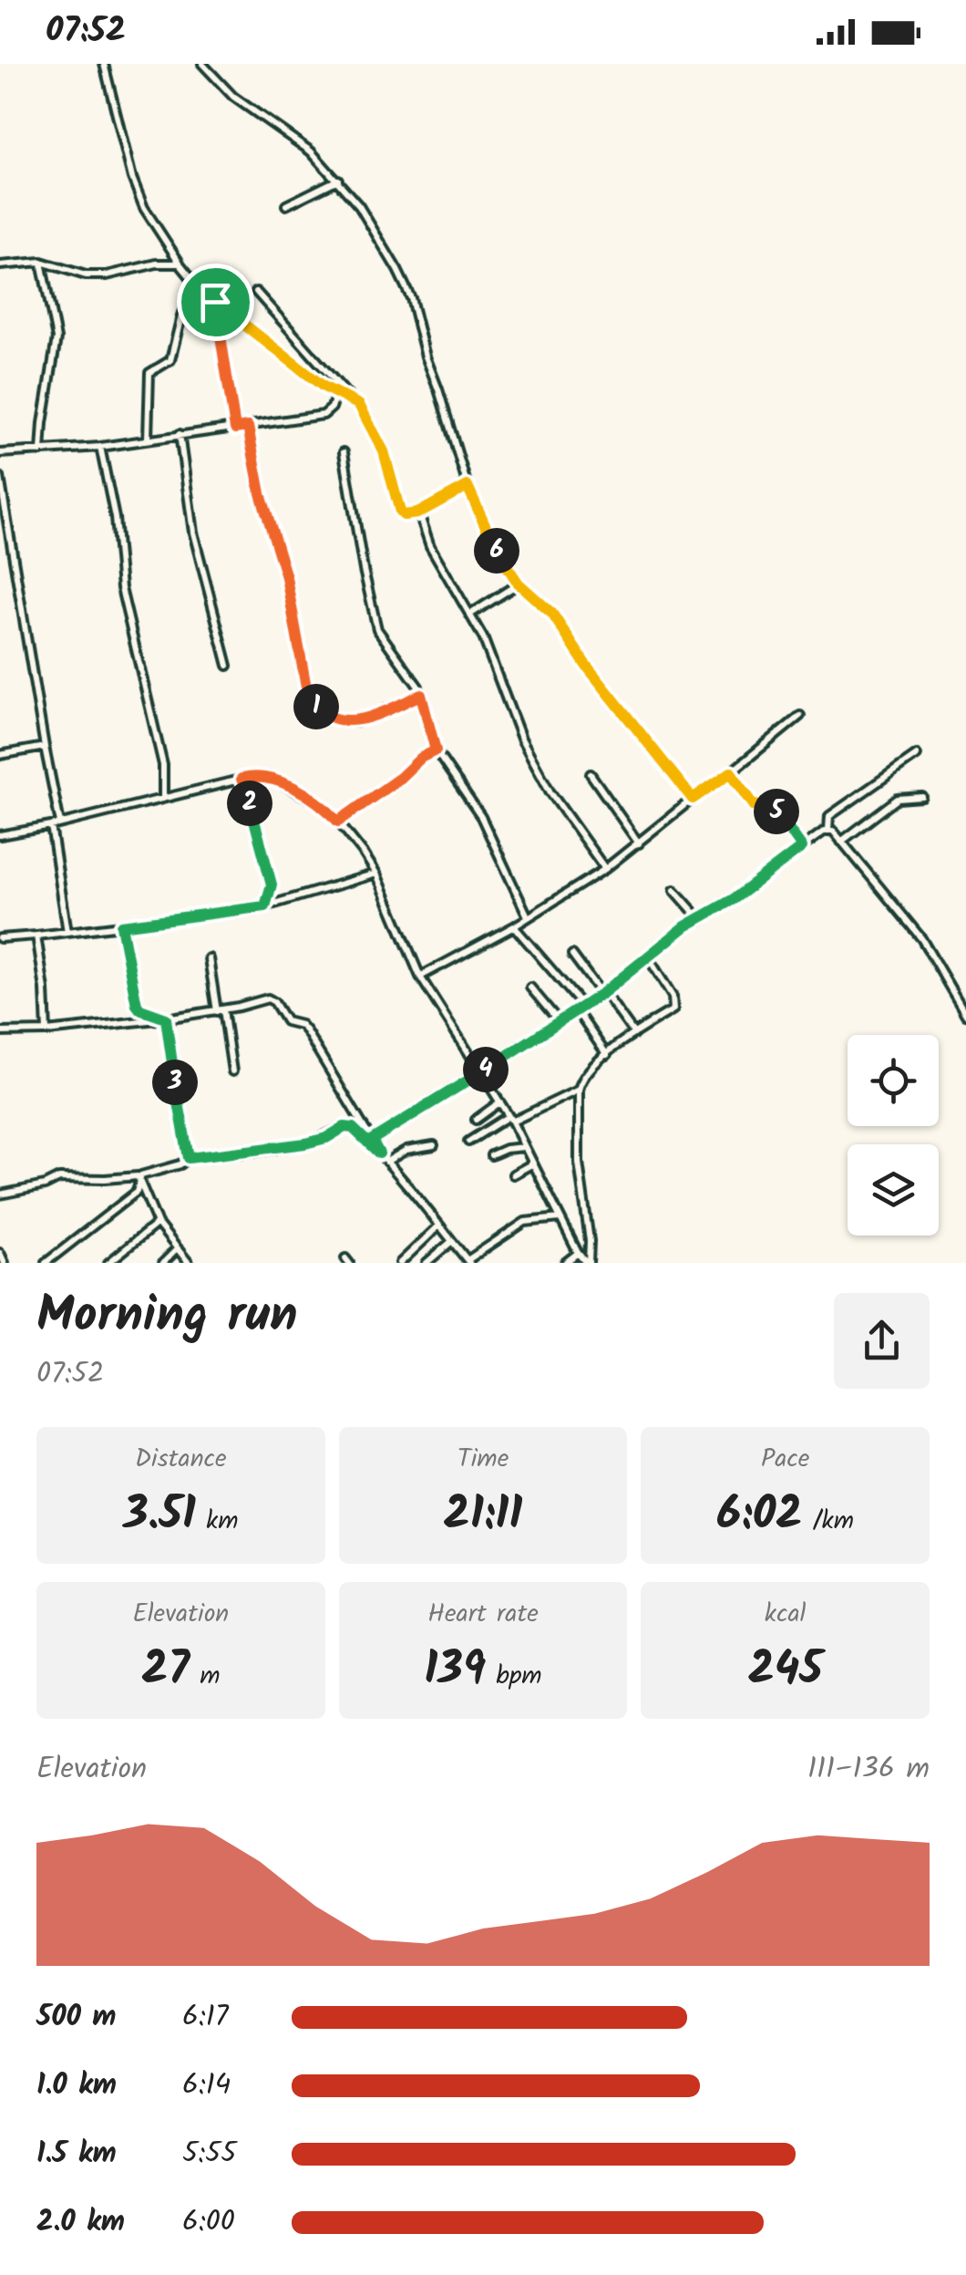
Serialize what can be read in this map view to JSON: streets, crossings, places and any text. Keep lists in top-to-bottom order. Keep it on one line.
{"page":{"status":"07:52","pins":["6","1","2","5","4","3"],"heading":["Morning run","07:52"],"stats":[["Distance","3.51 km"],["Time","21:11"],["Pace","6:02 /km"],["Elevation","27 m"],["Heart rate","139 bpm"],["kcal","245"]],"chart":["Elevation","111–136 m"],"list":[{"name":"500 m","note":"6:17"},{"name":"1.0 km","note":"6:14"},{"name":"1.5 km","note":"5:55"},{"name":"2.0 km","note":"6:00"}]}}
